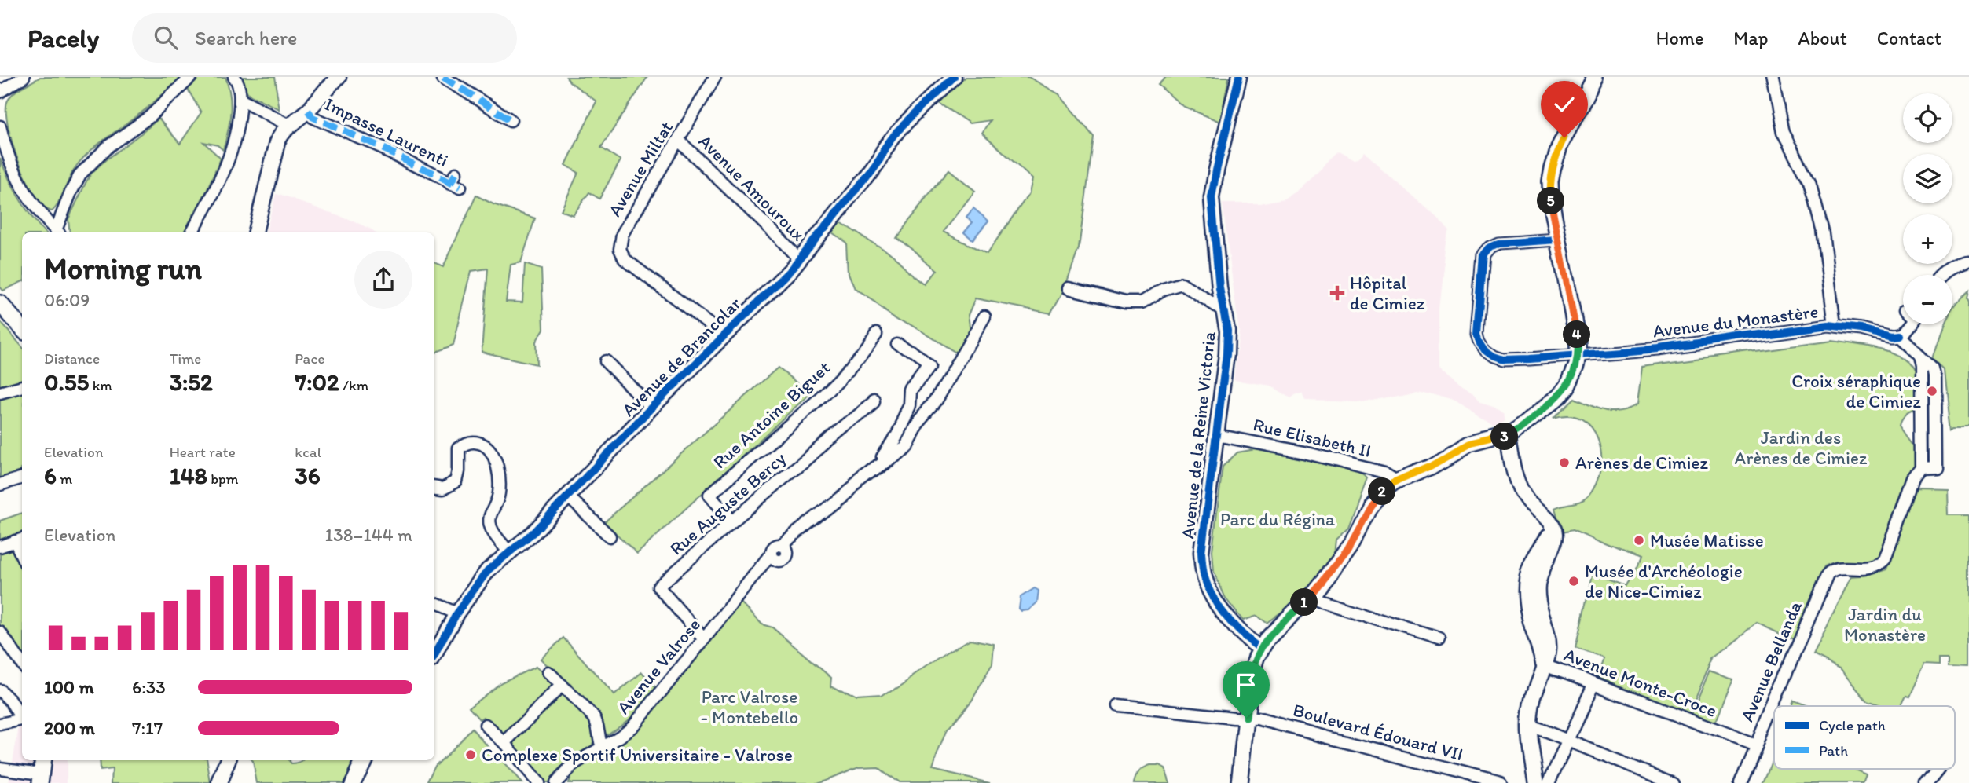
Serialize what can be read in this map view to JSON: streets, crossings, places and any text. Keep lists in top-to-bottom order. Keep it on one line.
{"streets":{"street":["Impasse Laurenti","Avenue Miltat","Avenue Amouroux","Avenue du Monastère","Avenue de Brancolar","Rue Antoine Biguet","Avenue de la Reine Victoria","Rue Elisabeth II","Rue Auguste Bercy","Avenue Bellanda","Avenue Valrose","Avenue Monte-Croce","Boulevard Édouard VII"]},"crossings":[["Avenue Miltat","Avenue Amouroux"],["Avenue Miltat","Avenue de Brancolar"],["Avenue Amouroux","Avenue de Brancolar"],["Avenue du Monastère","Avenue Bellanda"],["Rue Antoine Biguet","Rue Auguste Bercy"],["Avenue de la Reine Victoria","Rue Elisabeth II"],["Rue Auguste Bercy","Avenue Valrose"],["Avenue Bellanda","Avenue Monte-Croce"]],"parks":["Jardin des Arènes de Cimiez","Parc du Régina","Jardin du Monastère","Parc Valrose - Montebello"],"places":{"health":["Hôpital de Cimiez"],"other":["Croix séraphique de Cimiez","Arènes de Cimiez","Musée Matisse","Musée d'Archéologie de Nice-Cimiez","Complexe Sportif Universitaire - Valrose"]},"legend":["Cycle path","Path"],"page":{"header":"Pacely","search":"Search here","nav":["Home","Map","About","Contact"],"map_buttons":["+","−"],"pins":["5","4","3","2","1"],"heading":["Morning run","06:09"],"stats":[["Distance","0.55 km"],["Time","3:52"],["Pace","7:02 /km"],["Elevation","6 m"],["Heart rate","148 bpm"],["kcal","36"]],"chart":["Elevation","138–144 m"],"list":[{"name":"100 m","note":"6:33"},{"name":"200 m","note":"7:17"}]}}
